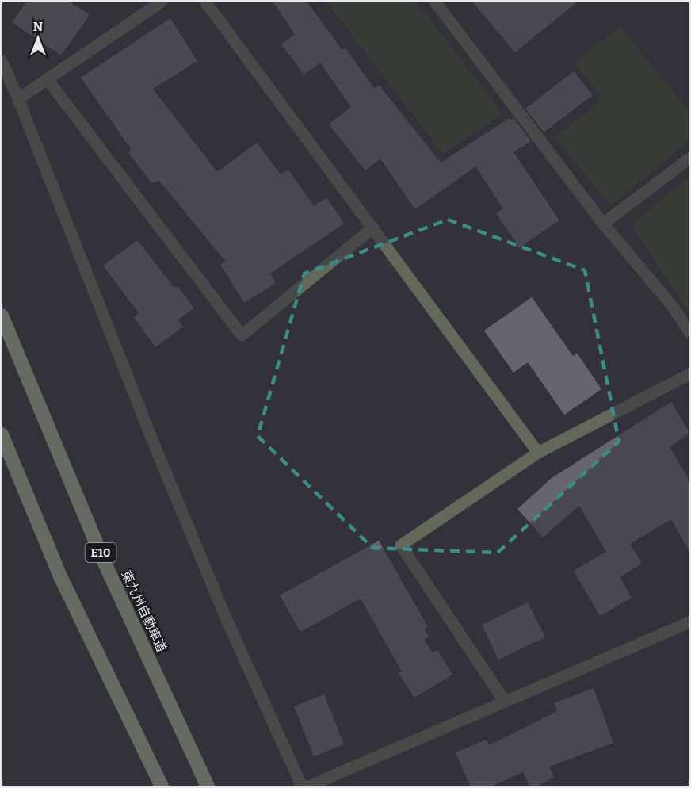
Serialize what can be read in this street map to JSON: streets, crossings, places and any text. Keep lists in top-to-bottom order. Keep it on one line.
{"streets":{"highway":["E10","東九州自動車道"]},"north":"top"}
